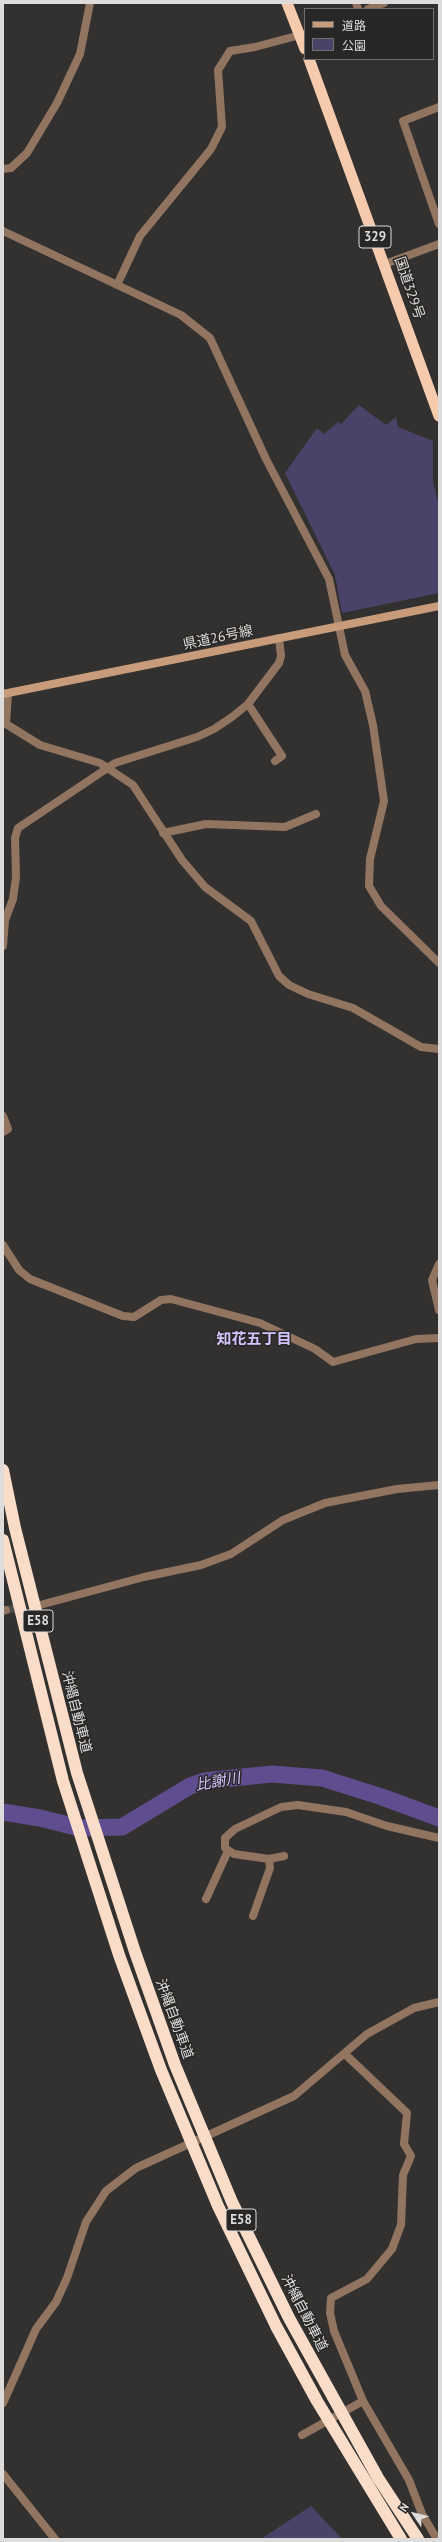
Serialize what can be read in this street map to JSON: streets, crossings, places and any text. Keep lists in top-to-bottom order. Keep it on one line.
{"streets":{"highway":["329","国道329号","E58","沖縄自動車道"],"main road":["県道26号線"]},"districts":["知花五丁目"],"water":["比謝川"],"legend":["道路","公園"],"north":"top left"}
